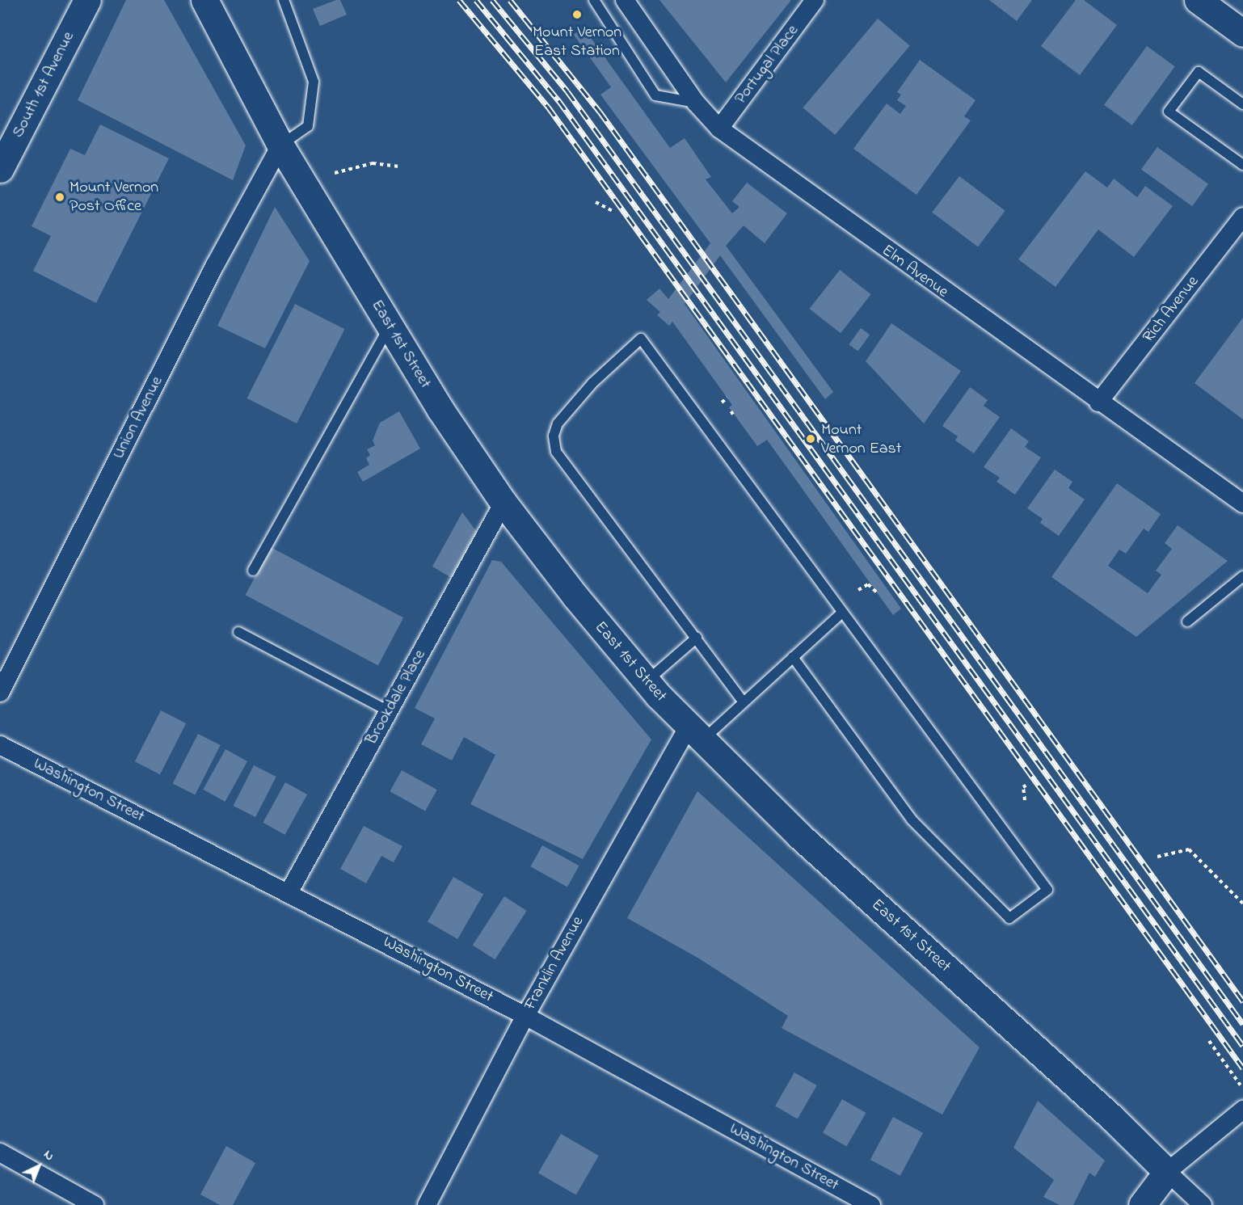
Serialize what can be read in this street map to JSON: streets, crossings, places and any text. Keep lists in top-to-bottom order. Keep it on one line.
{"streets":{"main road":["South 1st Avenue","East 1st Street"],"street":["Portugal Place","Elm Avenue","Rich Avenue","Union Avenue","Brookdale Place","Washington Street","Franklin Avenue"]},"crossings":[["Portugal Place","Elm Avenue"],["Elm Avenue","Rich Avenue"],["East 1st Street","Union Avenue"],["East 1st Street","Brookdale Place"],["East 1st Street","Franklin Avenue"],["Brookdale Place","Washington Street"],["Washington Street","Franklin Avenue"]],"places":["Mount Vernon East Station","Mount Vernon Post Office","Mount Vernon East"],"north":"top right"}
